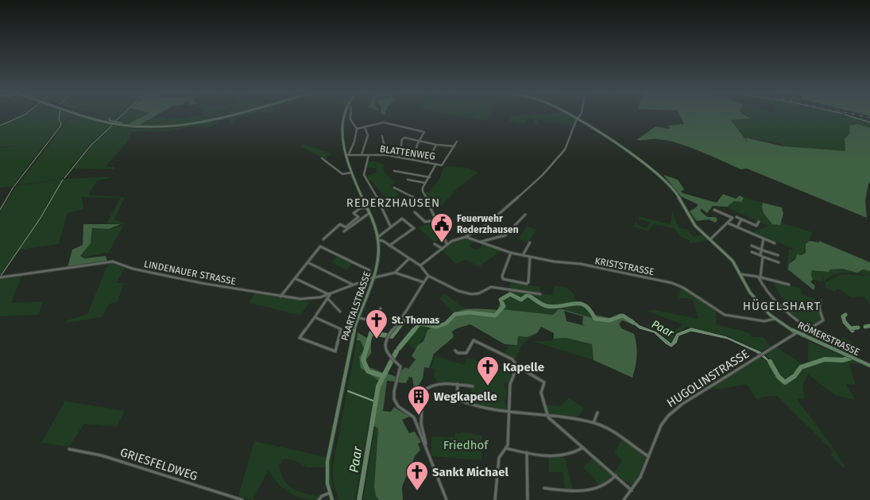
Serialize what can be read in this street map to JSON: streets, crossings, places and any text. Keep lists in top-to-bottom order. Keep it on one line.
{"streets":{"main road":["PAARTALSTRASSE","RÖMERSTRASSE"],"street":["BLATTENWEG","KRISTSTRASSE","LINDENAUER STRASSE","HUGOLINSTRASSE","GRIESFELDWEG"]},"crossings":[["BLATTENWEG","PAARTALSTRASSE"],["KRISTSTRASSE","RÖMERSTRASSE"],["LINDENAUER STRASSE","PAARTALSTRASSE"],["RÖMERSTRASSE","HUGOLINSTRASSE"]],"districts":["REDERZHAUSEN","HÜGELSHART"],"water":["Paar"],"parks":["Friedhof"],"places":{"public building":["Feuerwehr Rederzhausen"],"church":["St. Thomas","Kapelle","Sankt Michael"],"building":["Wegkapelle"]}}
